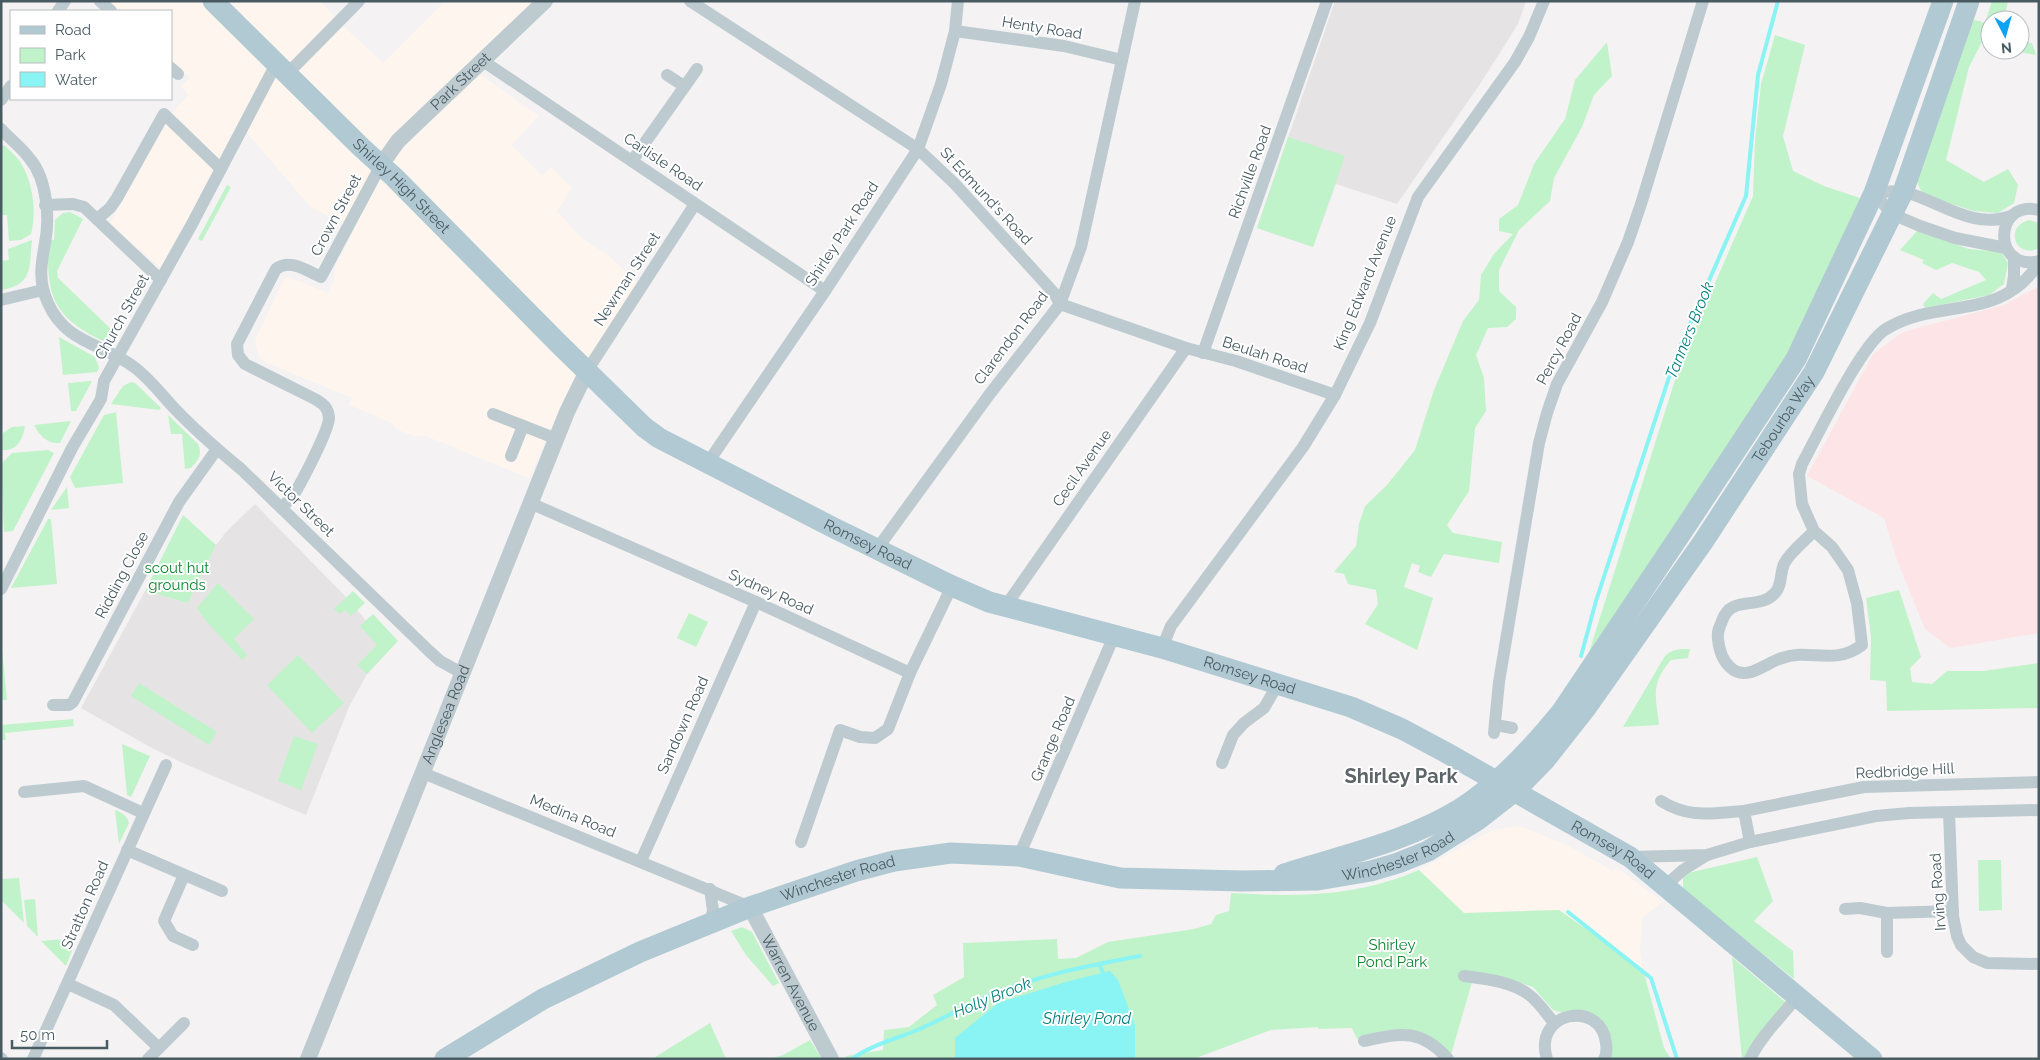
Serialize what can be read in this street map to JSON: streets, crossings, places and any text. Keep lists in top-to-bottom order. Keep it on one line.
{"streets":{"main road":["Shirley High Street","Tebourba Way","Romsey Road","Winchester Road"],"street":["Henty Road","Park Street","Carlisle Road","Richville Road","St Edmund's Road","Crown Street","Shirley Park Road","Newman Street","King Edward Avenue","Church Street","Clarendon Road","Percy Road","Beulah Road","Cecil Avenue","Victor Street","Ridding Close","Sydney Road","Anglesea Road","Sandown Road","Grange Road","Redbridge Hill","Medina Road","Irving Road","Stratton Road","Warren Avenue"]},"crossings":[["Henty Road","Shirley Park Road"],["Henty Road","Clarendon Road"],["Park Street","Carlisle Road"],["Park Street","Shirley High Street"],["Park Street","Crown Street"],["Carlisle Road","Shirley Park Road"],["Carlisle Road","Newman Street"],["Richville Road","Beulah Road"],["Shirley High Street","Crown Street"],["Shirley High Street","Newman Street"],["Shirley High Street","Church Street"],["Shirley High Street","Romsey Road"],["Shirley High Street","Anglesea Road"],["St Edmund's Road","Shirley Park Road"],["St Edmund's Road","Clarendon Road"],["Crown Street","Victor Street"],["Shirley Park Road","Romsey Road"],["Newman Street","Romsey Road"],["Newman Street","Anglesea Road"],["King Edward Avenue","Beulah Road"],["King Edward Avenue","Romsey Road"],["Church Street","Victor Street"],["Clarendon Road","Romsey Road"],["Beulah Road","Cecil Avenue"],["Tebourba Way","Romsey Road"],["Tebourba Way","Winchester Road"],["Cecil Avenue","Romsey Road"],["Victor Street","Ridding Close"],["Victor Street","Anglesea Road"],["Romsey Road","Anglesea Road"],["Romsey Road","Grange Road"],["Romsey Road","Winchester Road"],["Sydney Road","Anglesea Road"],["Sydney Road","Sandown Road"],["Anglesea Road","Medina Road"],["Sandown Road","Medina Road"],["Grange Road","Winchester Road"],["Medina Road","Winchester Road"],["Medina Road","Warren Avenue"],["Winchester Road","Warren Avenue"]],"districts":["Shirley Park"],"water":["Tanners Brook","Holly Brook","Shirley Pond"],"parks":["scout hut grounds","Shirley Pond Park"],"legend":["Road","Park","Water"],"scale_bar":"50 m","north":"bottom"}
